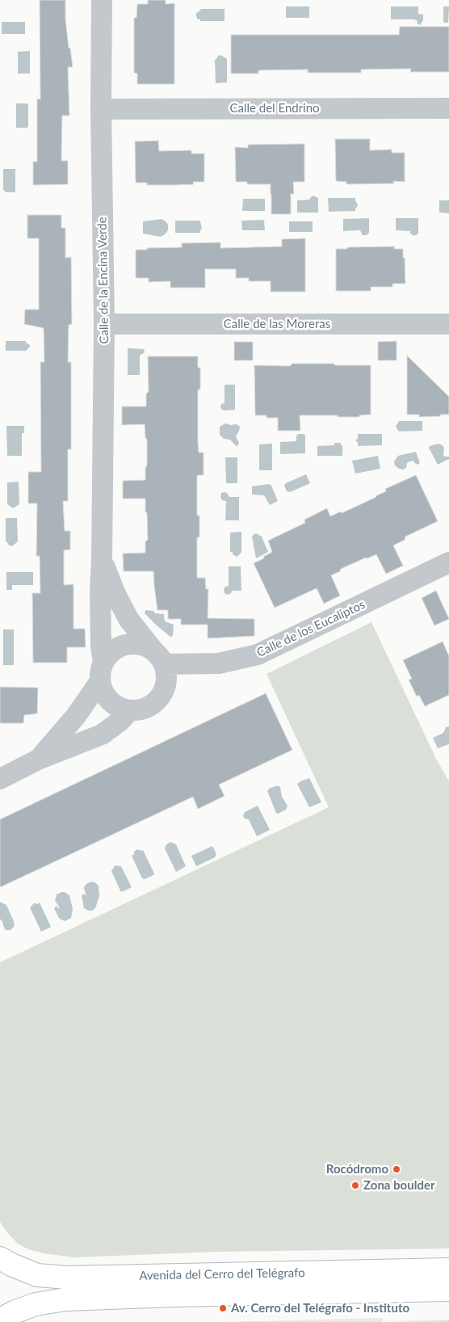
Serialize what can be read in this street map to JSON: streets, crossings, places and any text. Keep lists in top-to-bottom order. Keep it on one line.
{"streets":{"street":["Calle del Endrino","Calle de la Encina Verde","Calle de las Moreras","Calle de los Eucaliptos","Avenida del Cerro del Telégrafo"]},"crossings":[["Calle del Endrino","Calle de la Encina Verde"],["Calle de la Encina Verde","Calle de las Moreras"],["Calle de la Encina Verde","Calle de los Eucaliptos"]],"places":["Rocódromo","Zona boulder","Av. Cerro del Telégrafo - Instituto"]}
